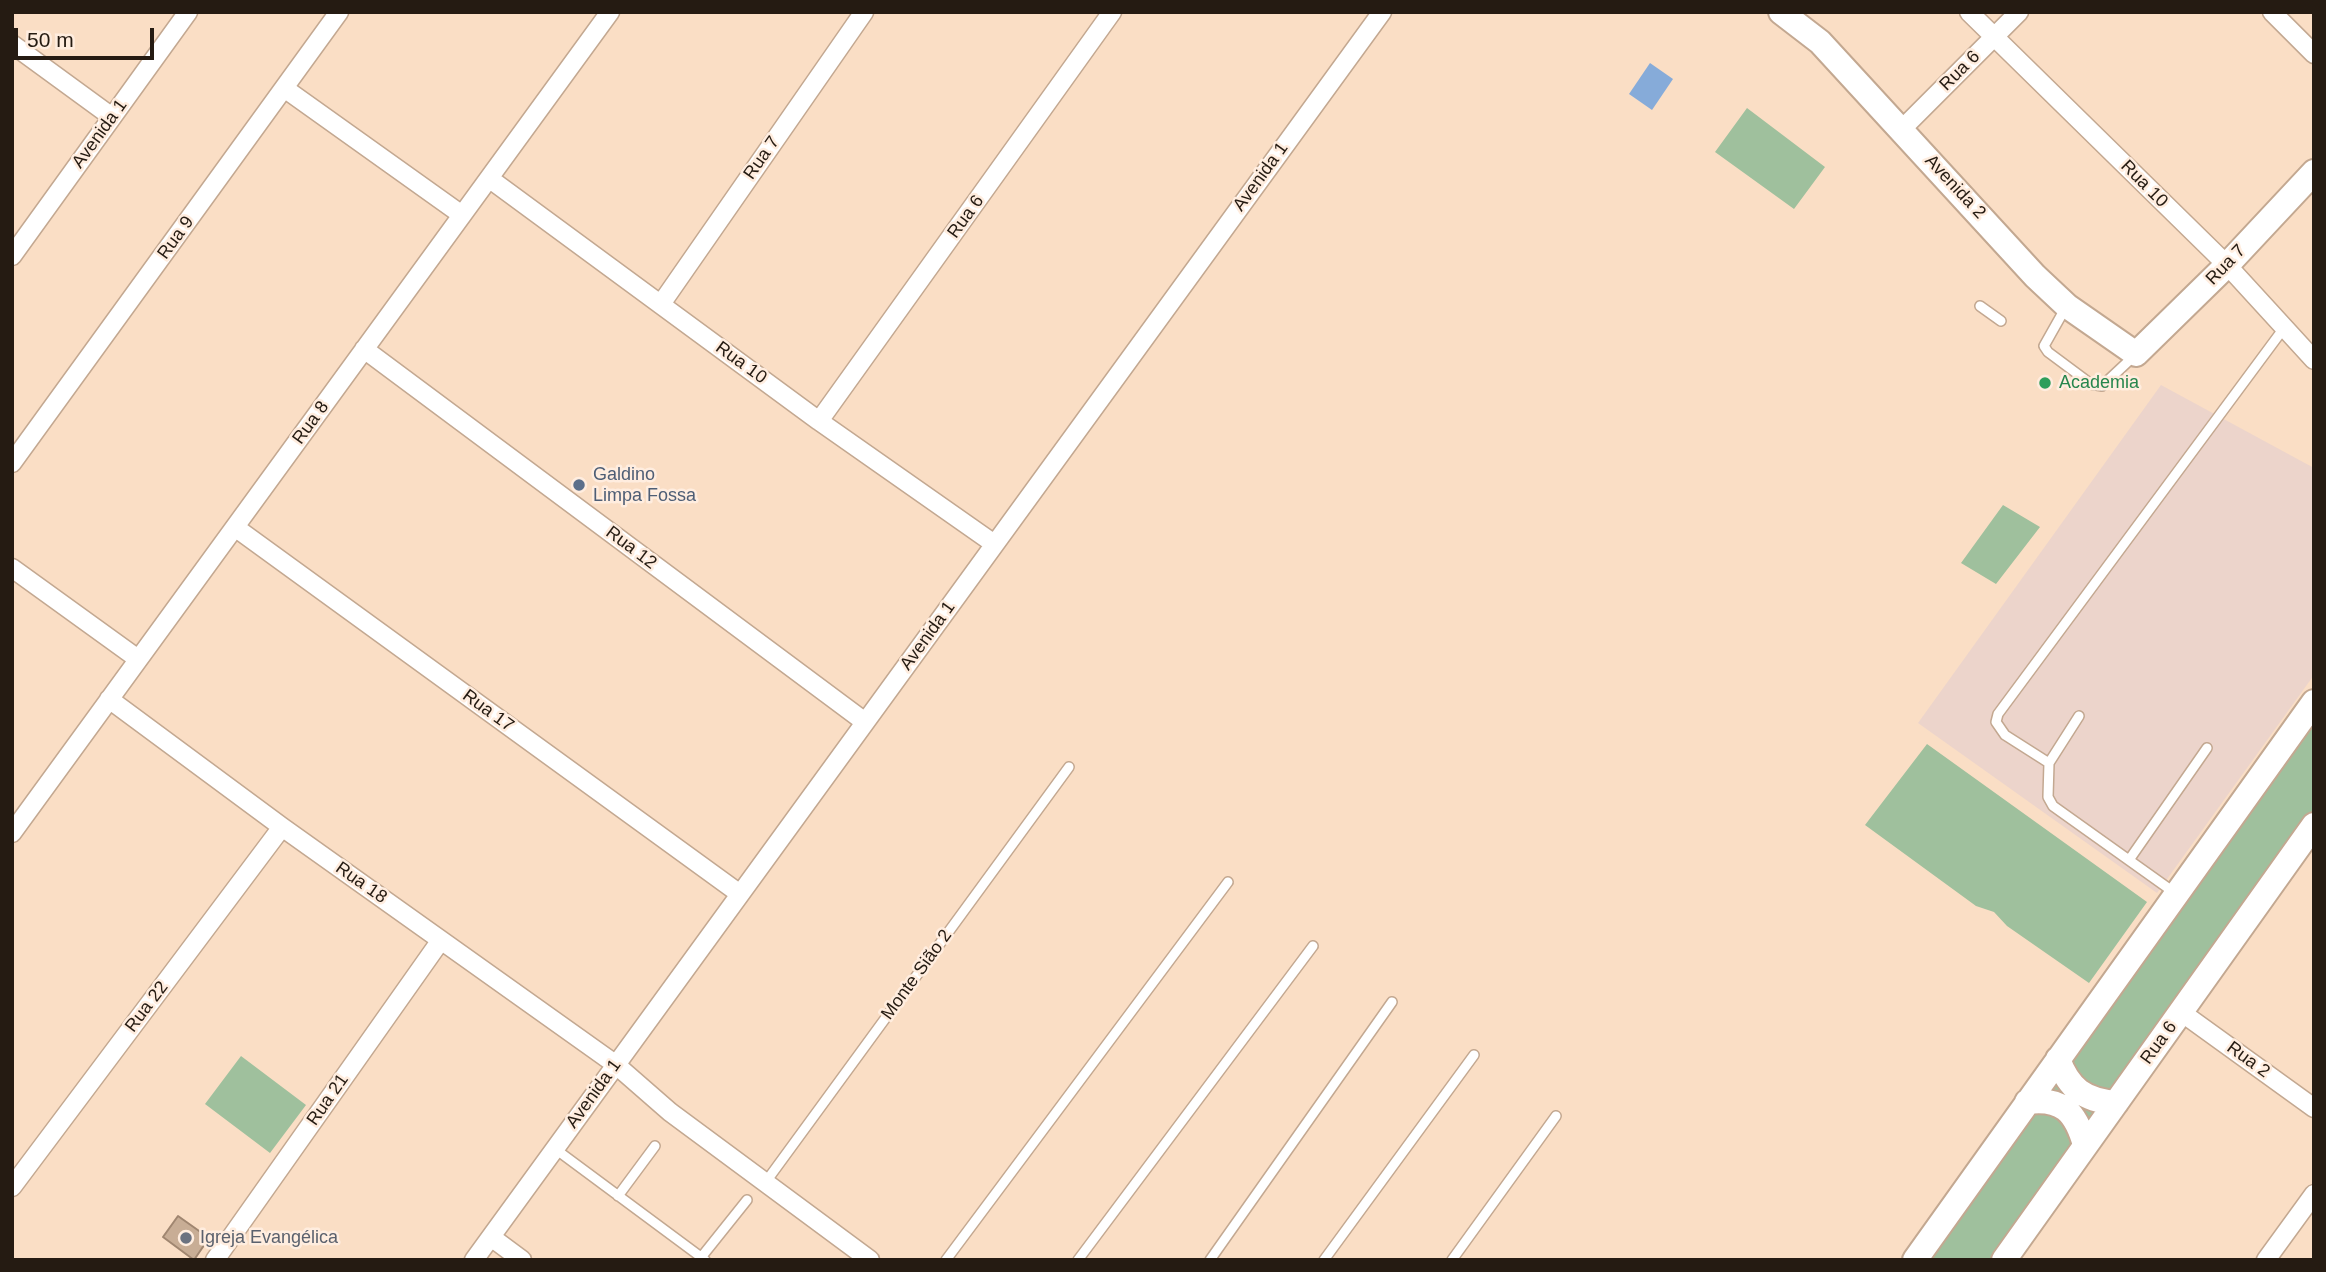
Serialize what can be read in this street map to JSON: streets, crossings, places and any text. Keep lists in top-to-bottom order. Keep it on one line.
{"streets":{"street":["Rua 6","Avenida 1","Rua 7","Rua 10","Avenida 2","Rua 9","Rua 8","Rua 12","Rua 17","Rua 18","Rua 22","Rua 2","Rua 21"],"lane":["Monte Sião 2"]},"crossings":[["Rua 6","Rua 10"],["Rua 6","Avenida 2"],["Rua 6","Rua 2"],["Avenida 1","Rua 10"],["Avenida 1","Rua 12"],["Avenida 1","Rua 17"],["Avenida 1","Rua 18"],["Rua 7","Rua 10"],["Rua 7","Avenida 2"],["Rua 10","Rua 8"],["Rua 8","Rua 12"],["Rua 8","Rua 17"],["Rua 8","Rua 18"],["Rua 18","Monte Sião 2"],["Rua 18","Rua 22"],["Rua 18","Rua 21"]],"places":["Academia","Galdino Limpa Fossa","Igreja Evangélica"],"scale_bar":"50 m"}
